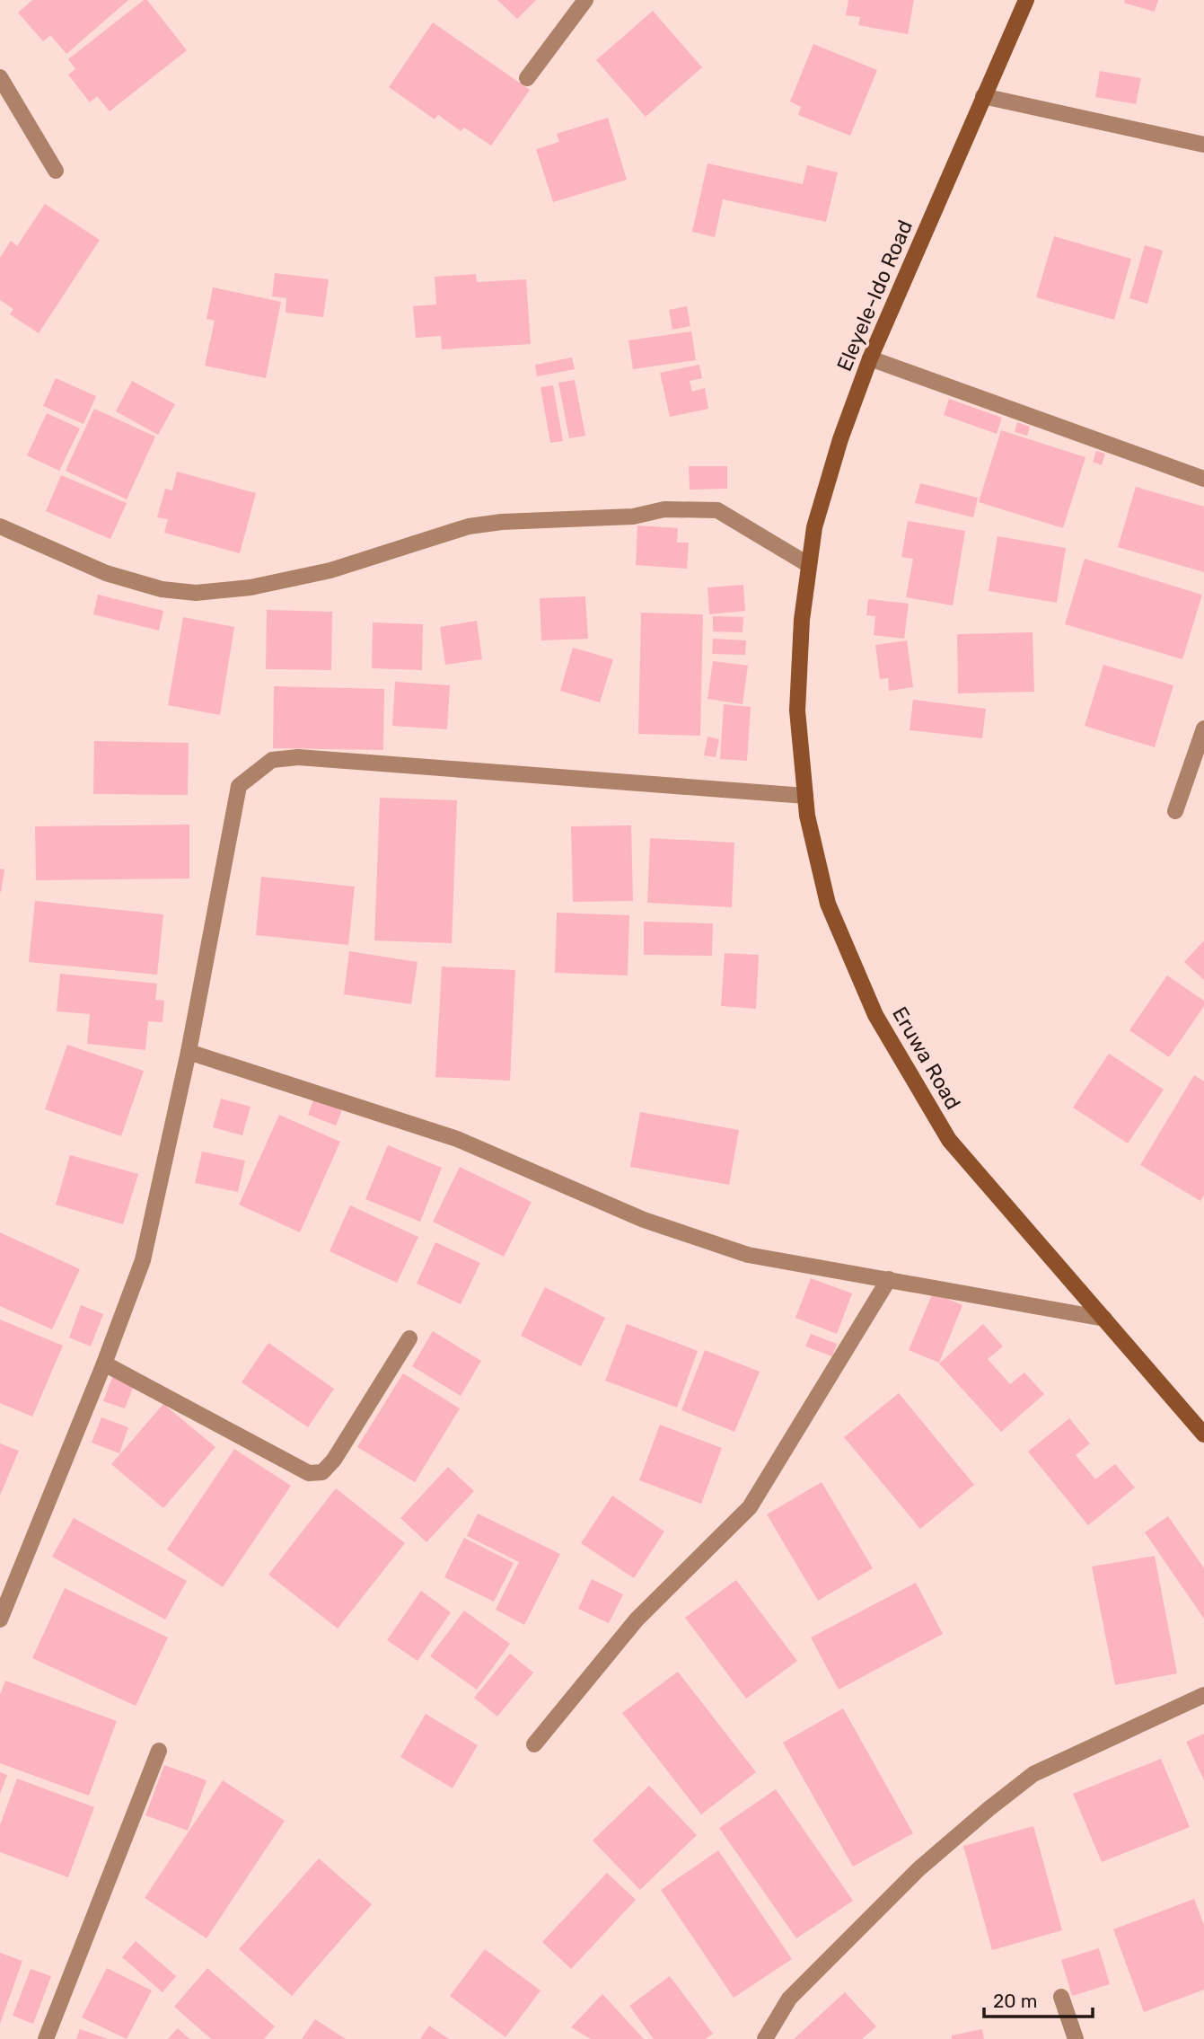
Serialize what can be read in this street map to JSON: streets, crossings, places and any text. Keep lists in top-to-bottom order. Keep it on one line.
{"streets":{"main road":["Eleyele-Ido Road","Eruwa Road"]},"crossings":[["Eleyele-Ido Road","Eruwa Road"]],"scale_bar":"20 m"}
